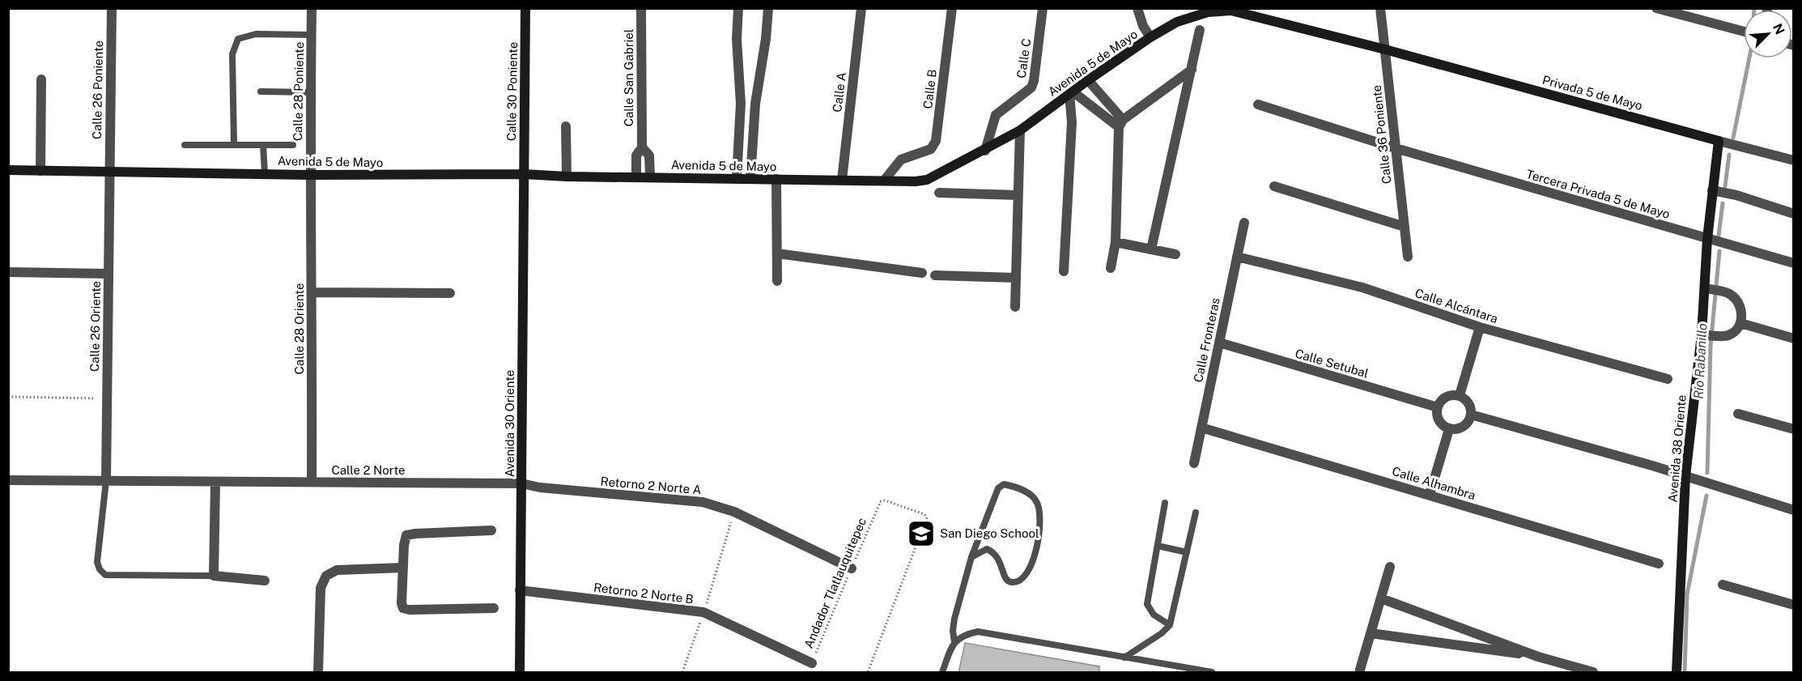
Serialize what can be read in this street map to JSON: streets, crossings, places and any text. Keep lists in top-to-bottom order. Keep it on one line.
{"streets":{"street":["Calle C","Avenida 5 de Mayo","Calle San Gabriel","Calle B","Calle 26 Poniente","Calle 28 Poniente","Calle 30 Poniente","Calle A","Privada 5 de Mayo","Calle 36 Poniente","Tercera Privada 5 de Mayo","Calle Alcántara","Calle 26 Oriente","Calle 28 Oriente","Calle Fronteras","Calle Setubal","Avenida 30 Oriente","Avenida 38 Oriente","Calle 2 Norte","Calle Alhambra","Retorno 2 Norte A","Retorno 2 Norte B"],"path":["Andador Tlatlauquitepec"]},"crossings":[["Calle C","Avenida 5 de Mayo"],["Avenida 5 de Mayo","Calle San Gabriel"],["Avenida 5 de Mayo","Calle B"],["Avenida 5 de Mayo","Calle 26 Poniente"],["Avenida 5 de Mayo","Calle 28 Poniente"],["Avenida 5 de Mayo","Calle 30 Poniente"],["Avenida 5 de Mayo","Calle A"],["Avenida 5 de Mayo","Privada 5 de Mayo"],["Avenida 5 de Mayo","Calle 36 Poniente"],["Avenida 5 de Mayo","Calle 26 Oriente"],["Avenida 5 de Mayo","Calle 28 Oriente"],["Avenida 5 de Mayo","Avenida 30 Oriente"],["Calle 26 Poniente","Calle 26 Oriente"],["Calle 28 Poniente","Calle 28 Oriente"],["Calle 30 Poniente","Avenida 30 Oriente"],["Privada 5 de Mayo","Calle 36 Poniente"],["Privada 5 de Mayo","Avenida 38 Oriente"],["Calle 36 Poniente","Tercera Privada 5 de Mayo"],["Tercera Privada 5 de Mayo","Avenida 38 Oriente"],["Calle Alcántara","Calle Fronteras"],["Calle 26 Oriente","Calle 2 Norte"],["Calle 28 Oriente","Calle 2 Norte"],["Calle Fronteras","Calle Setubal"],["Calle Fronteras","Calle Alhambra"],["Avenida 30 Oriente","Calle 2 Norte"],["Avenida 30 Oriente","Retorno 2 Norte A"],["Avenida 30 Oriente","Retorno 2 Norte B"],["Calle 2 Norte","Retorno 2 Norte A"],["Retorno 2 Norte A","Andador Tlatlauquitepec"],["Andador Tlatlauquitepec","Retorno 2 Norte B"]],"water":["Río Rabanillo"],"places":{"school or university":["San Diego School"]},"north":"top right"}
